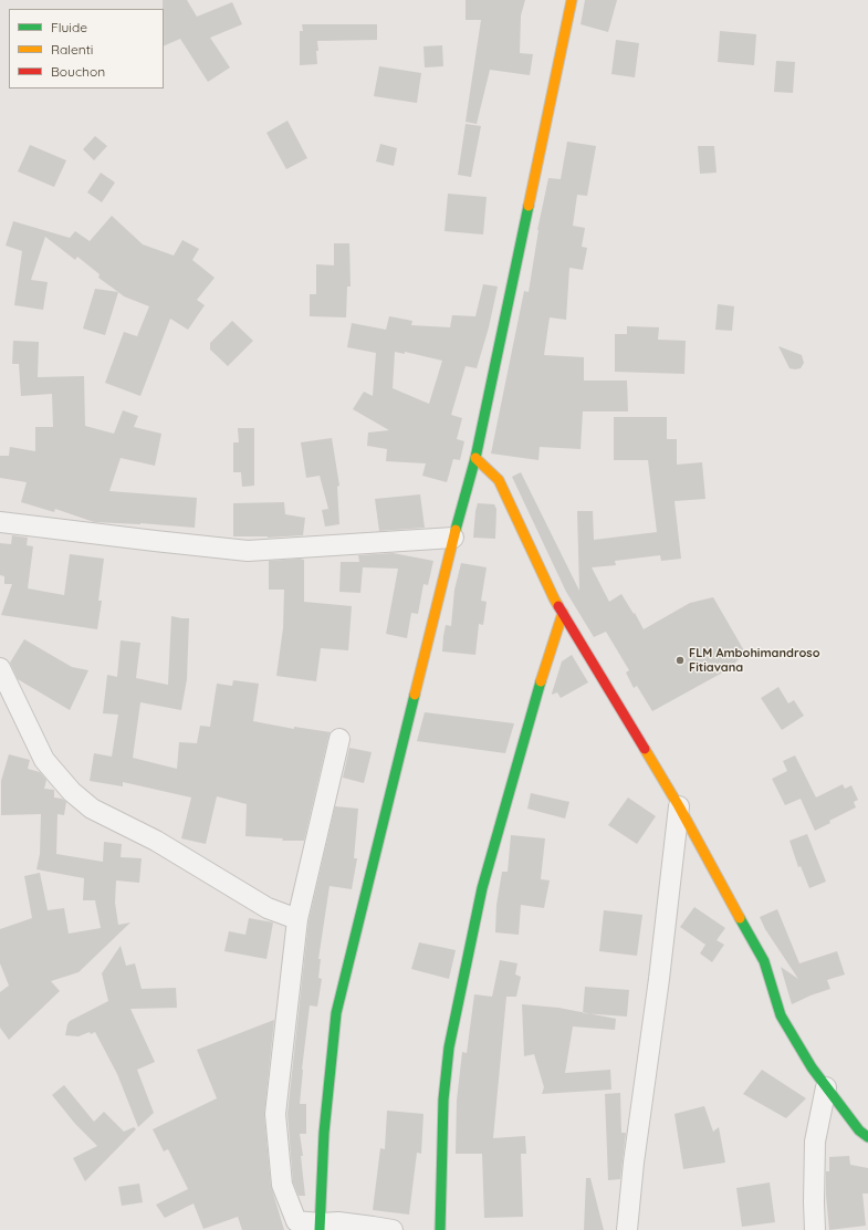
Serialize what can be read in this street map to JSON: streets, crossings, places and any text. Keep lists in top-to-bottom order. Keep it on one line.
{"places":["FLM Ambohimandroso Fitiavana"],"legend":["Fluide","Ralenti","Bouchon"]}
